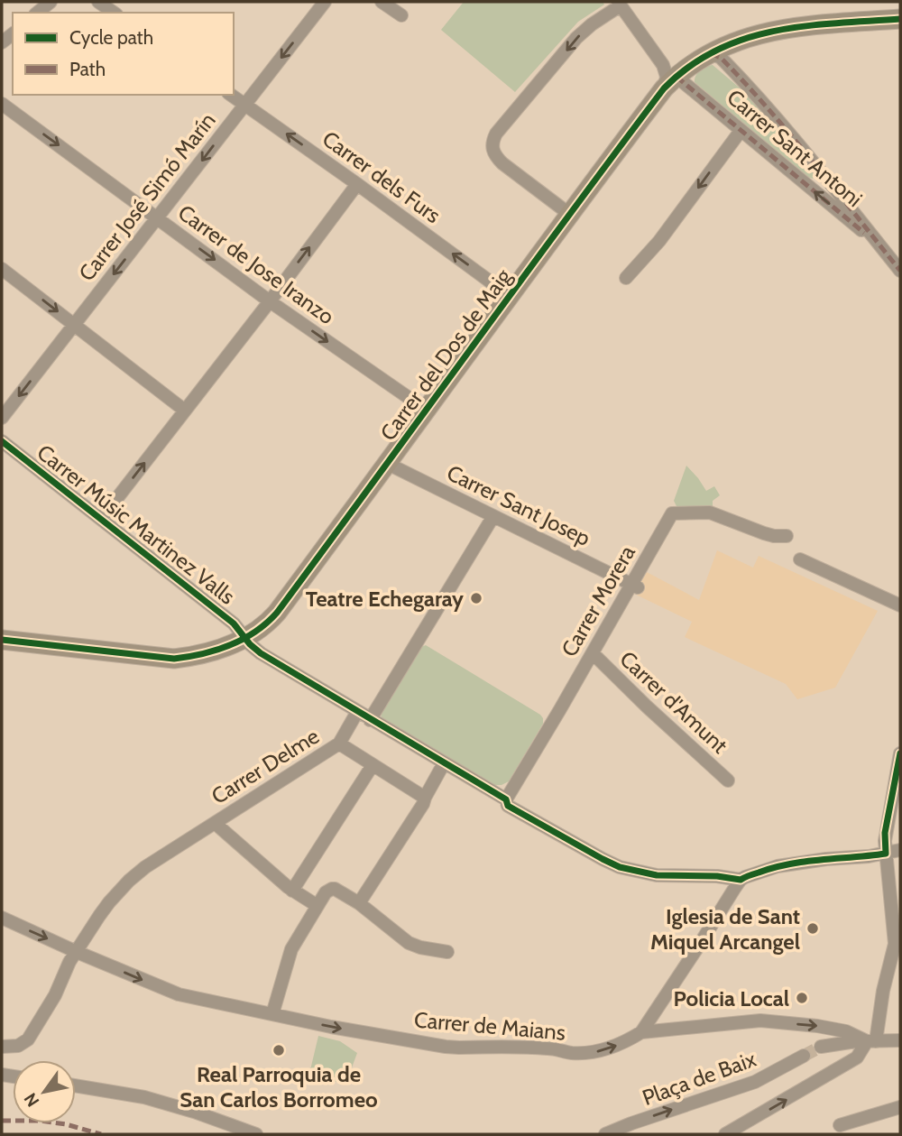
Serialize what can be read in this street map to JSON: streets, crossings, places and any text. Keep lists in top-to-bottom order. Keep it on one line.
{"streets":{"street":["Carrer Sant Antoni","Carrer dels Furs","Carrer José Simó Marín","Carrer de Jose Iranzo","Carrer del Dos de Maig","Carrer Sant Josep","Carrer Músic Martinez Valls","Carrer Morera","Carrer d'Amunt","Carrer Delme","Carrer de Maians","Plaça de Baix"]},"crossings":[["Carrer Sant Antoni","Carrer del Dos de Maig"],["Carrer dels Furs","Carrer José Simó Marín"],["Carrer dels Furs","Carrer del Dos de Maig"],["Carrer José Simó Marín","Carrer de Jose Iranzo"],["Carrer de Jose Iranzo","Carrer del Dos de Maig"],["Carrer del Dos de Maig","Carrer Sant Josep"],["Carrer del Dos de Maig","Carrer Músic Martinez Valls"],["Carrer Sant Josep","Carrer Morera"],["Carrer Músic Martinez Valls","Carrer Morera"],["Carrer Músic Martinez Valls","Carrer Delme"],["Carrer Morera","Carrer d'Amunt"],["Carrer Delme","Carrer de Maians"]],"one_way":["Carrer dels Furs","Carrer José Simó Marín","Carrer de Jose Iranzo","Carrer de Maians"],"places":["Teatre Echegaray","Iglesia de Sant Miquel Arcangel","Policia Local","Real Parroquia de San Carlos Borromeo"],"legend":["Cycle path","Path"],"north":"bottom left"}
